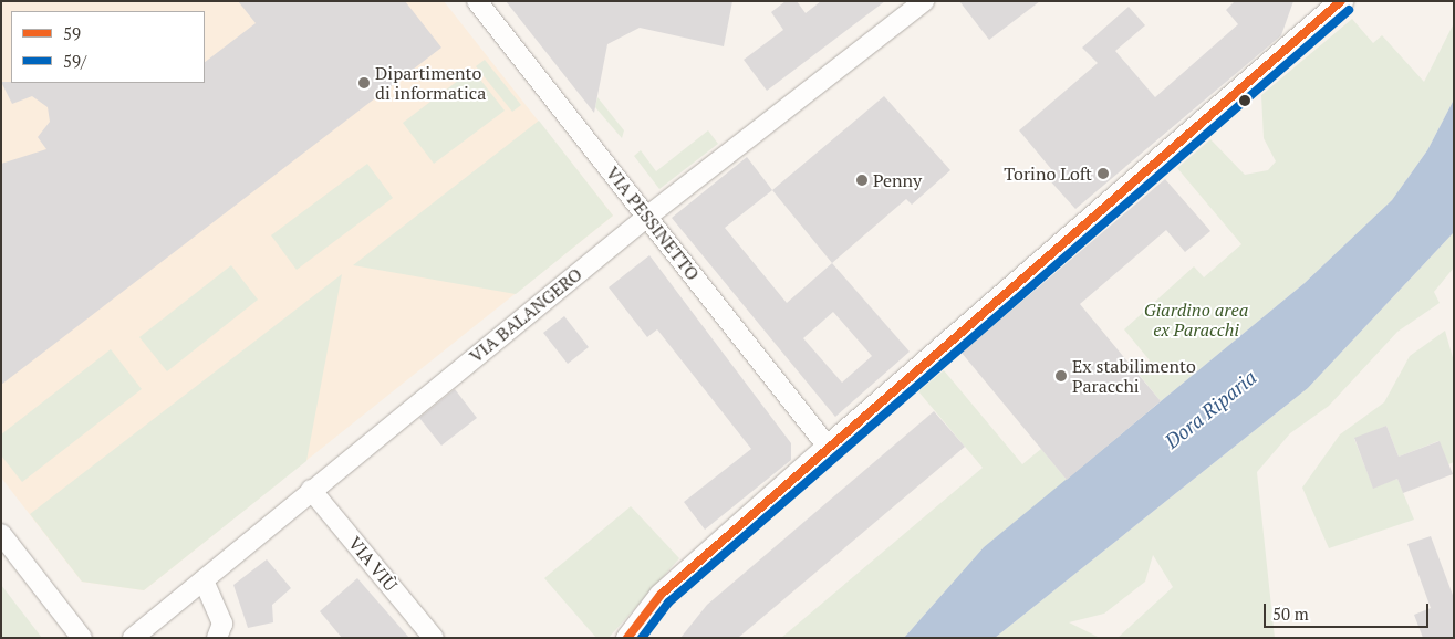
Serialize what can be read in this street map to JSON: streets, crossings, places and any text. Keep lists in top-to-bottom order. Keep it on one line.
{"streets":{"street":["VIA PESSINETTO","VIA BALANGERO","VIA VIÙ"]},"crossings":[["VIA PESSINETTO","VIA BALANGERO"],["VIA BALANGERO","VIA VIÙ"]],"water":["Dora Riparia"],"parks":["Giardino area ex Paracchi"],"places":["Dipartimento di informatica","Torino Loft","Penny","Ex stabilimento Paracchi"],"lines":["transit line 59","transit line 59/"],"legend":["59","59/"],"scale_bar":"50 m"}
